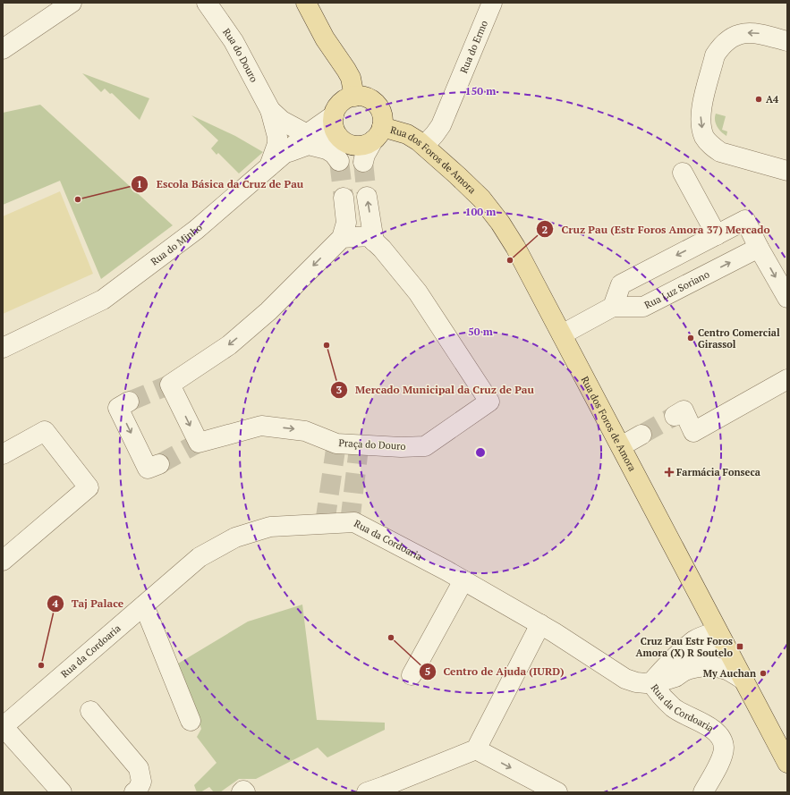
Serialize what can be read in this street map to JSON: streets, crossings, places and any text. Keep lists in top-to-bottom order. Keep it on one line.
{"streets":{"main road":["Rua dos Foros de Amora"],"street":["Rua do Ermo","Rua do Douro","Rua do Minho","Rua Luz Soriano","Praça do Douro","Rua da Cordoaria"]},"crossings":[["Rua do Ermo","Rua dos Foros de Amora"],["Rua dos Foros de Amora","Rua do Minho"]],"places":{"other":["A4","Escola Básica da Cruz de Pau","Cruz Pau (Estr Foros Amora 37) Mercado","Centro Comercial Girassol","Mercado Municipal da Cruz de Pau","Centro de Ajuda (IURD)","Taj Palace","My Auchan"],"health":["Farmácia Fonseca"],"transit":["Cruz Pau Estr Foros Amora (X) R Soutelo"]},"rings":["150 m","100 m","50 m"]}
